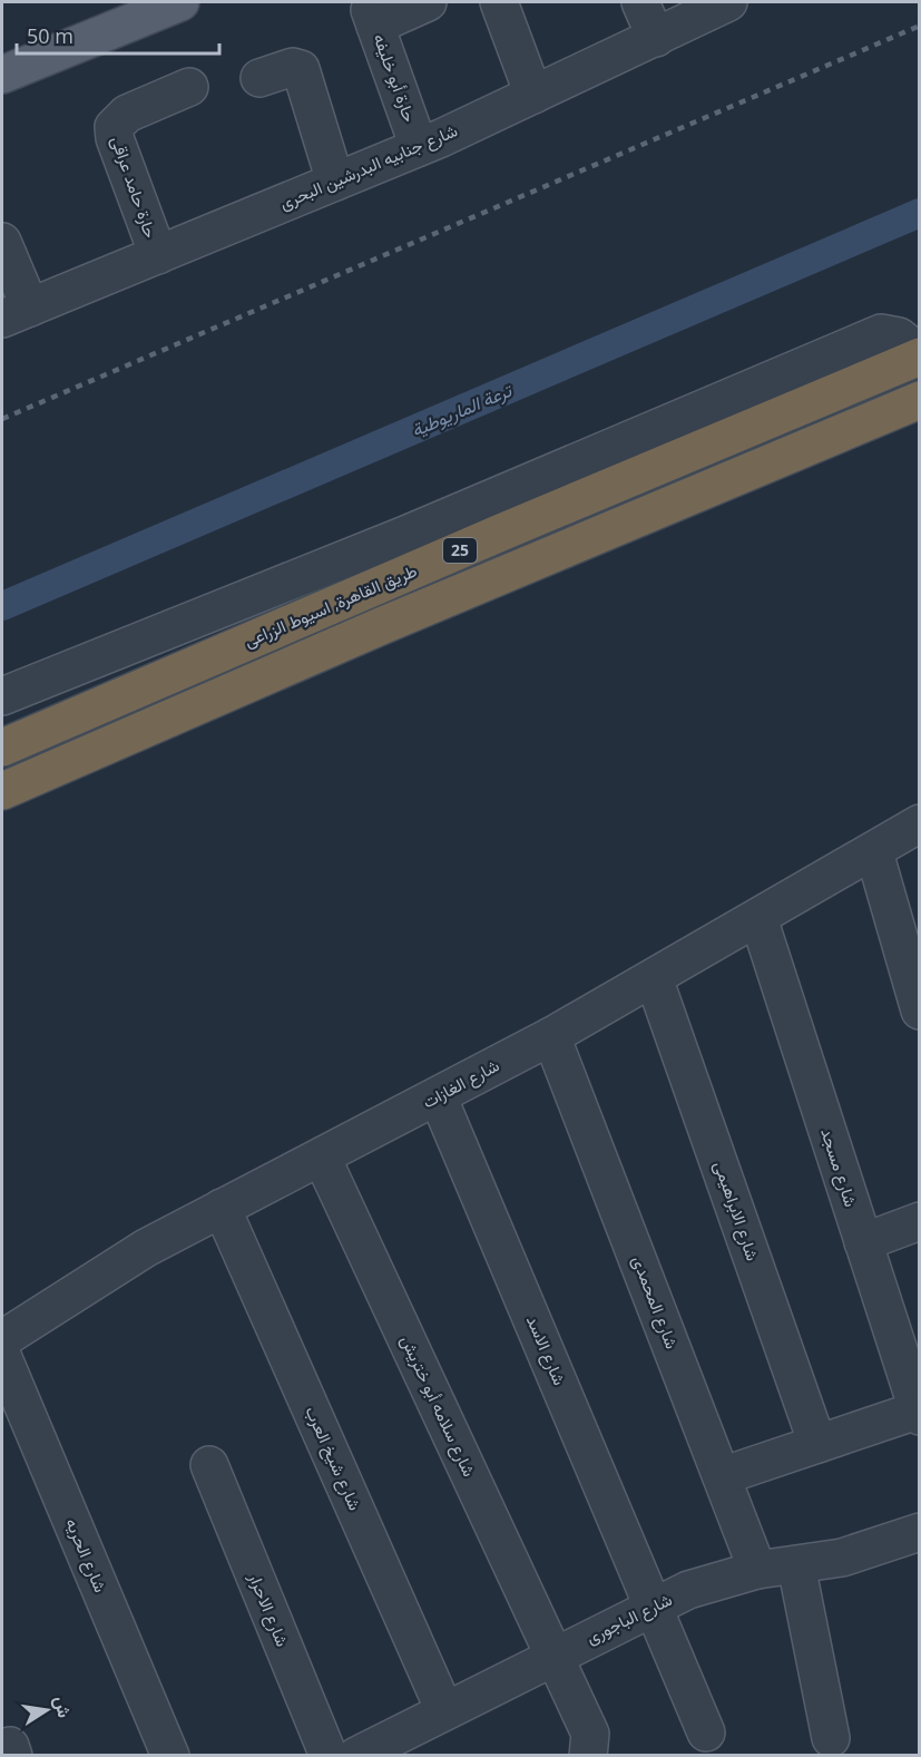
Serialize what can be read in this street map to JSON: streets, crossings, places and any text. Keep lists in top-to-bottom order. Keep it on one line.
{"streets":{"highway":["25","طريق القاهرة, اسيوط الزراعى"],"street":["حارة أبو خليفه","شارع جنابيه البدرشين البحرى","حارة حامد عراقى","شارع الغازات","شارع مسجد","شارع الابراهيمى","شارع المحمدى","شارع الاسد","شارع سلامه أبو ختريش","شارع شيخ العرب","شارع الحريه","شارع الاحرار","شارع الباجورى"]},"crossings":[["حارة أبو خليفه","شارع جنابيه البدرشين البحرى"],["شارع جنابيه البدرشين البحرى","حارة حامد عراقى"],["شارع الغازات","شارع مسجد"],["شارع الغازات","شارع الابراهيمى"],["شارع الغازات","شارع المحمدى"],["شارع الغازات","شارع الاسد"],["شارع الغازات","شارع سلامه أبو ختريش"],["شارع الغازات","شارع شيخ العرب"],["شارع المحمدى","شارع الباجورى"],["شارع الاسد","شارع الباجورى"],["شارع سلامه أبو ختريش","شارع الباجورى"],["شارع شيخ العرب","شارع الباجورى"]],"water":["ترعة الماريوطية"],"scale_bar":"50 m","north":"right"}
